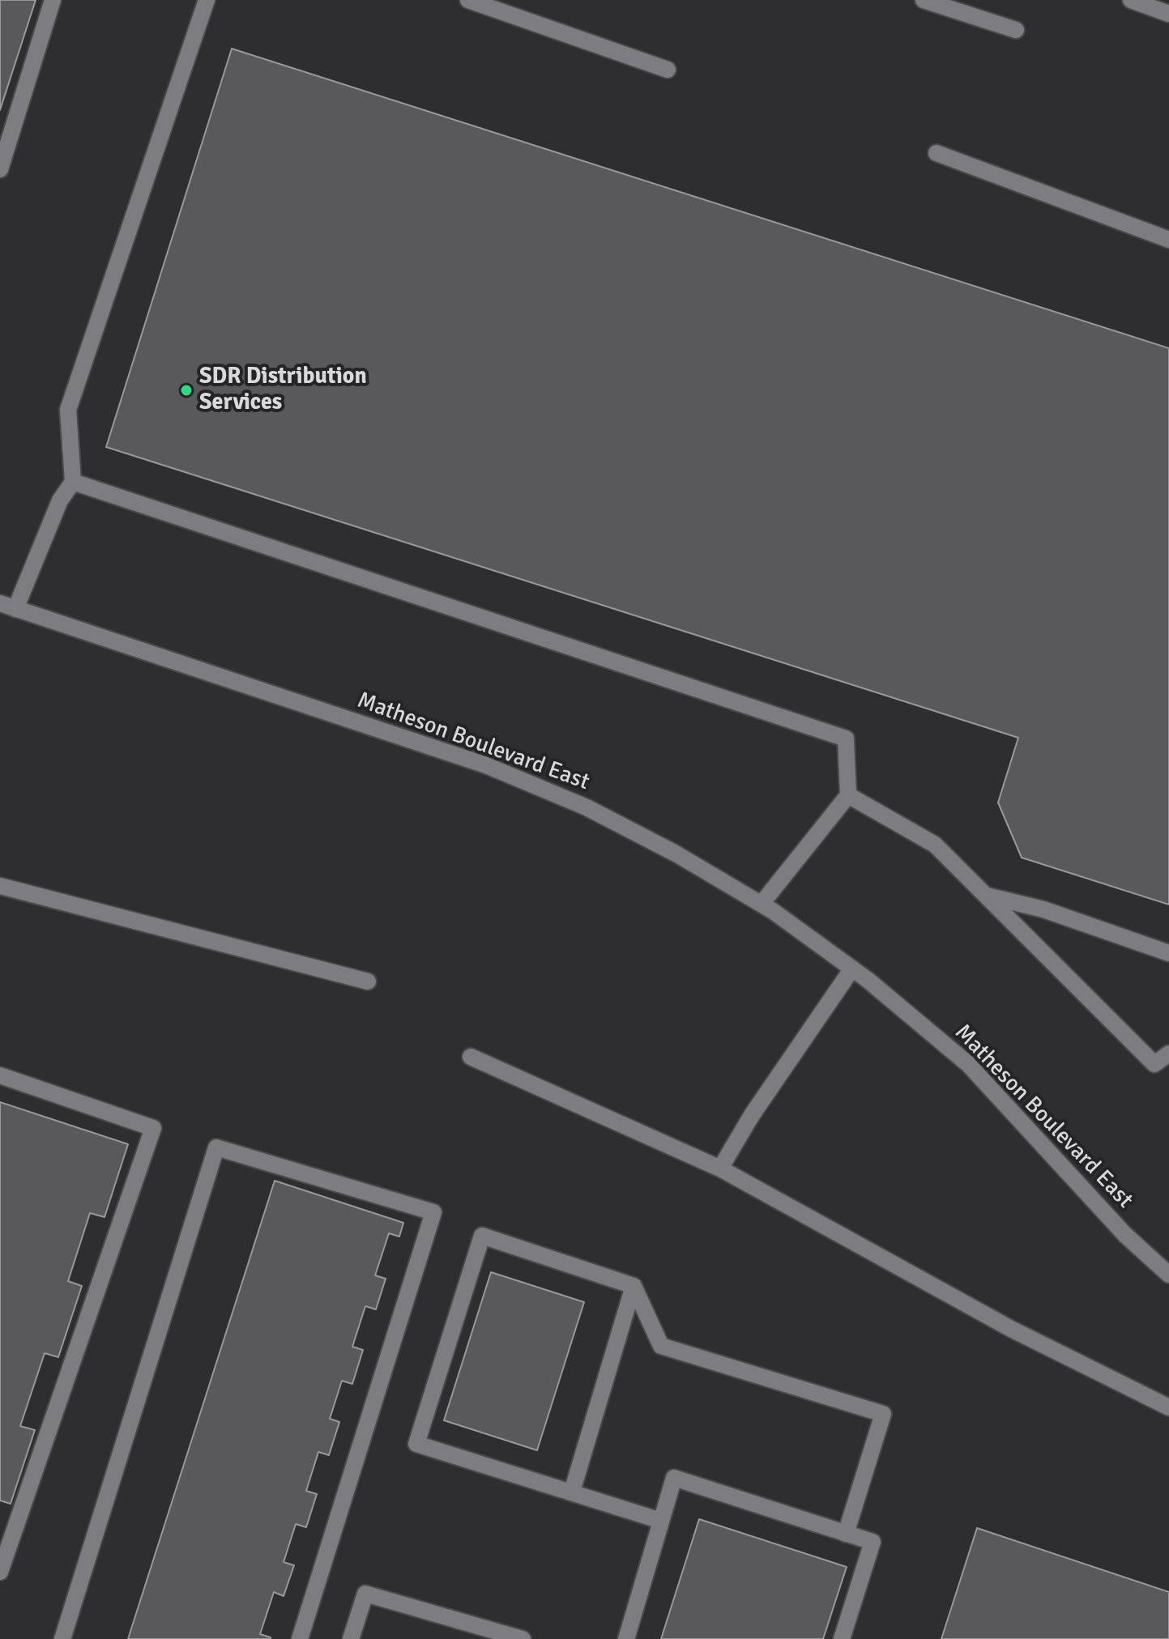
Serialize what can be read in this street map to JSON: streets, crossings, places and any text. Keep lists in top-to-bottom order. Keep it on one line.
{"streets":{"street":["Matheson Boulevard East"]},"places":["SDR Distribution Services"]}
